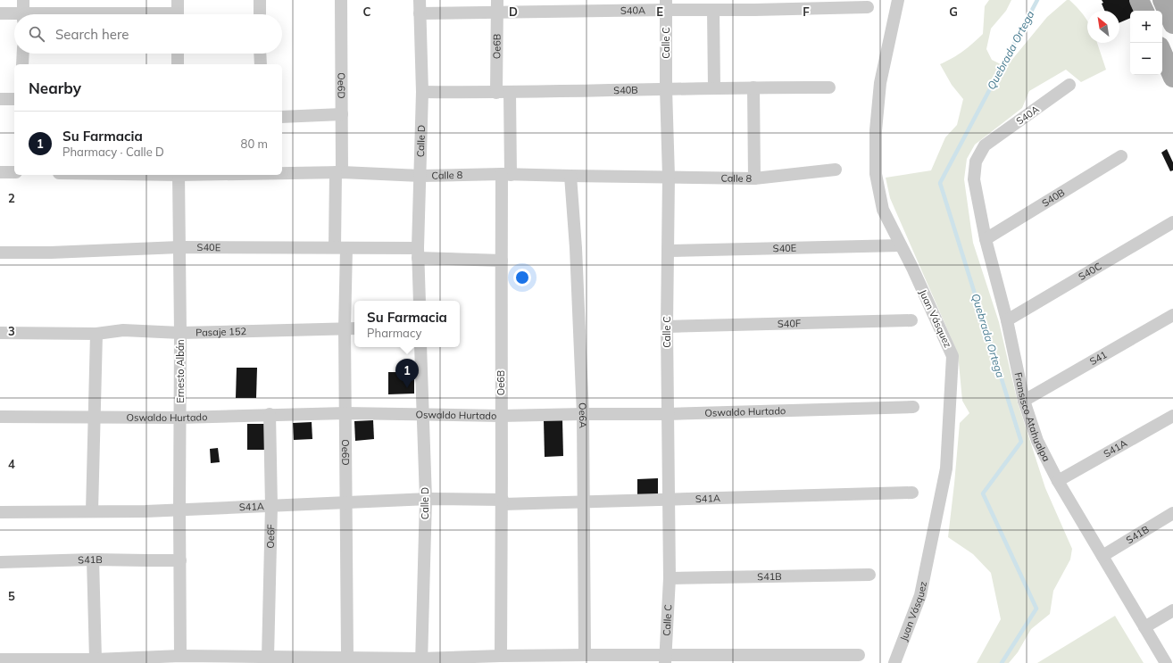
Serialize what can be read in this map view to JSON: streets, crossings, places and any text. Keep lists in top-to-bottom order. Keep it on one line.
{"streets":{"street":["S40A","Calle C","Oe6B","Oe6D","S40B","Calle D","Calle 8","S40E","S40C","Juan Vásquez","S40F","Pasaje 152","S41","Ernesto Albán","Oswaldo Hurtado","Oe6A","Fransisco Atahualpa","S41A","S41B","Oe6F"]},"crossings":[["S40A","Calle C"],["S40A","Oe6B"],["S40A","Calle D"],["S40A","Fransisco Atahualpa"],["Calle C","S40B"],["Calle C","Calle 8"],["Calle C","S40E"],["Calle C","S40F"],["Calle C","Oswaldo Hurtado"],["Calle C","S41A"],["Calle C","S41B"],["Oe6B","S40B"],["Oe6B","Calle 8"],["Oe6B","S40E"],["Oe6B","Oswaldo Hurtado"],["Oe6B","S41A"],["Oe6D","Calle 8"],["Oe6D","S40E"],["Oe6D","Pasaje 152"],["Oe6D","Oswaldo Hurtado"],["Oe6D","S41A"],["S40B","Calle D"],["S40B","Fransisco Atahualpa"],["Calle D","Calle 8"],["Calle D","S40E"],["Calle D","Oswaldo Hurtado"],["Calle D","S41A"],["Calle 8","Oe6A"],["S40E","Juan Vásquez"],["S40E","Ernesto Albán"],["S40C","Fransisco Atahualpa"],["Pasaje 152","Ernesto Albán"],["S41","Fransisco Atahualpa"],["Ernesto Albán","Oswaldo Hurtado"],["Ernesto Albán","S41A"],["Ernesto Albán","S41B"],["Oswaldo Hurtado","Oe6A"],["Oswaldo Hurtado","Oe6F"],["Oe6A","S41A"],["Fransisco Atahualpa","S41A"],["Fransisco Atahualpa","S41B"],["S41A","Oe6F"]],"water":["Quebrada Ortega"],"north":"top left","page":{"map_buttons":["+","−"],"search":"Search here","heading":"Nearby","list":[{"mark":"1","name":"Su Farmacia","note":"Pharmacy · Calle D","value":"80 m"}],"popup":["Su Farmacia","Pharmacy"],"pins":"1"},"grid":{"columns":["C","D","E","F","G"],"rows":["2","3","4","5"]}}
